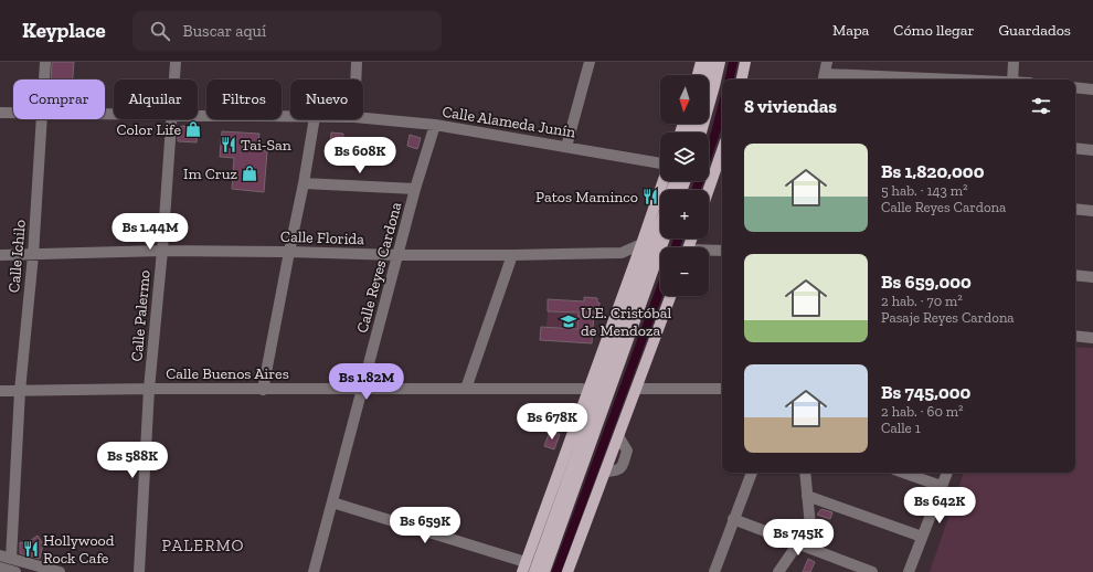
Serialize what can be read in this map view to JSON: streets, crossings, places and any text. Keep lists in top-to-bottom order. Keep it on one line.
{"streets":{"street":["Calle Alameda Junín","Calle Florida","Calle Ichilo","Calle Reyes Cardona","Calle Palermo","Calle Buenos Aires"]},"crossings":[["Calle Alameda Junín","Calle Reyes Cardona"],["Calle Florida","Calle Ichilo"],["Calle Florida","Calle Reyes Cardona"],["Calle Florida","Calle Palermo"],["Calle Ichilo","Calle Buenos Aires"],["Calle Reyes Cardona","Calle Buenos Aires"],["Calle Palermo","Calle Buenos Aires"]],"districts":["PALERMO"],"places":{"shop":["Color Life","Im Cruz"],"restaurant":["Tai-San","Patos Maminco","Hollywood Rock Cafe"],"school or university":["U.E. Cristóbal de Mendoza"]},"north":"bottom","page":{"header":"Keyplace","search":"Buscar aquí","nav":["Mapa","Cómo llegar","Guardados"],"map_buttons":["+","−"],"chip":["Comprar","Alquilar","Filtros","Nuevo"],"heading":"8 viviendas","list":[{"name":"Bs 1,820,000","note":"5 hab. · 143 m² · Calle Reyes Cardona"},{"name":"Bs 659,000","note":"2 hab. · 70 m² · Pasaje Reyes Cardona"},{"name":"Bs 745,000","note":"2 hab. · 60 m² · Calle 1"}],"price":["Bs 608K","Bs 1.44M","Bs 1.82M","Bs 678K","Bs 588K","Bs 642K","Bs 659K","Bs 745K"]}}
